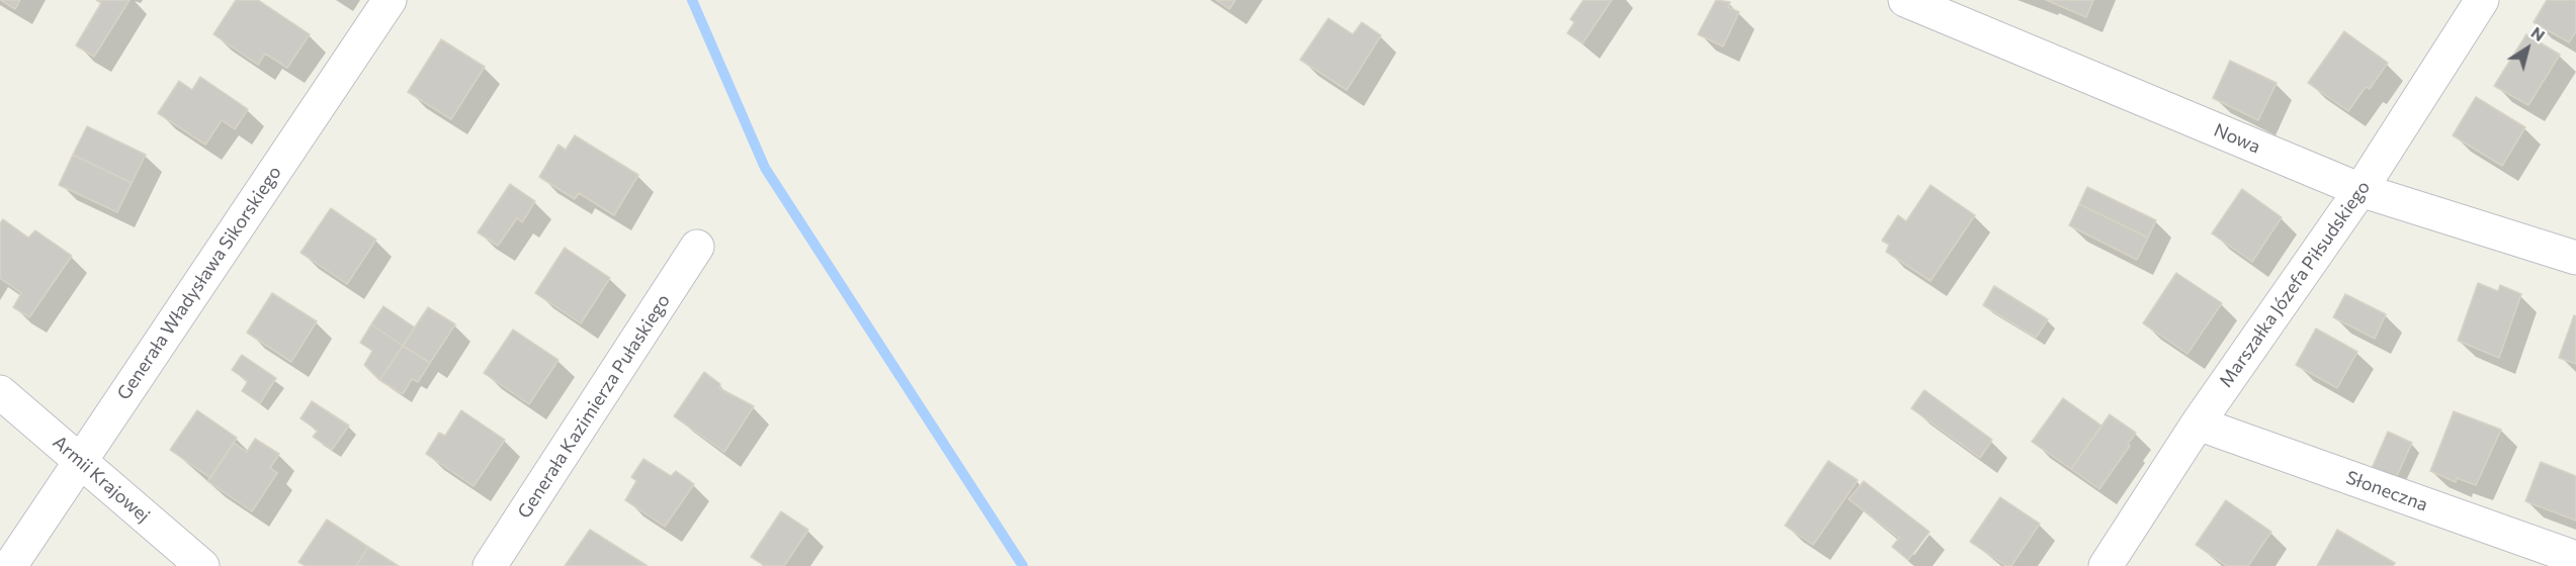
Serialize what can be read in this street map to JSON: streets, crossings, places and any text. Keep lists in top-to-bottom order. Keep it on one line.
{"streets":{"street":["Nowa","Generała Władysława Sikorskiego","Marszałka Józefa Piłsudskiego","Generała Kazimierza Pułaskiego","Armii Krajowej","Słoneczna"]},"crossings":[["Nowa","Marszałka Józefa Piłsudskiego"],["Generała Władysława Sikorskiego","Armii Krajowej"],["Marszałka Józefa Piłsudskiego","Słoneczna"]],"north":"top right"}
